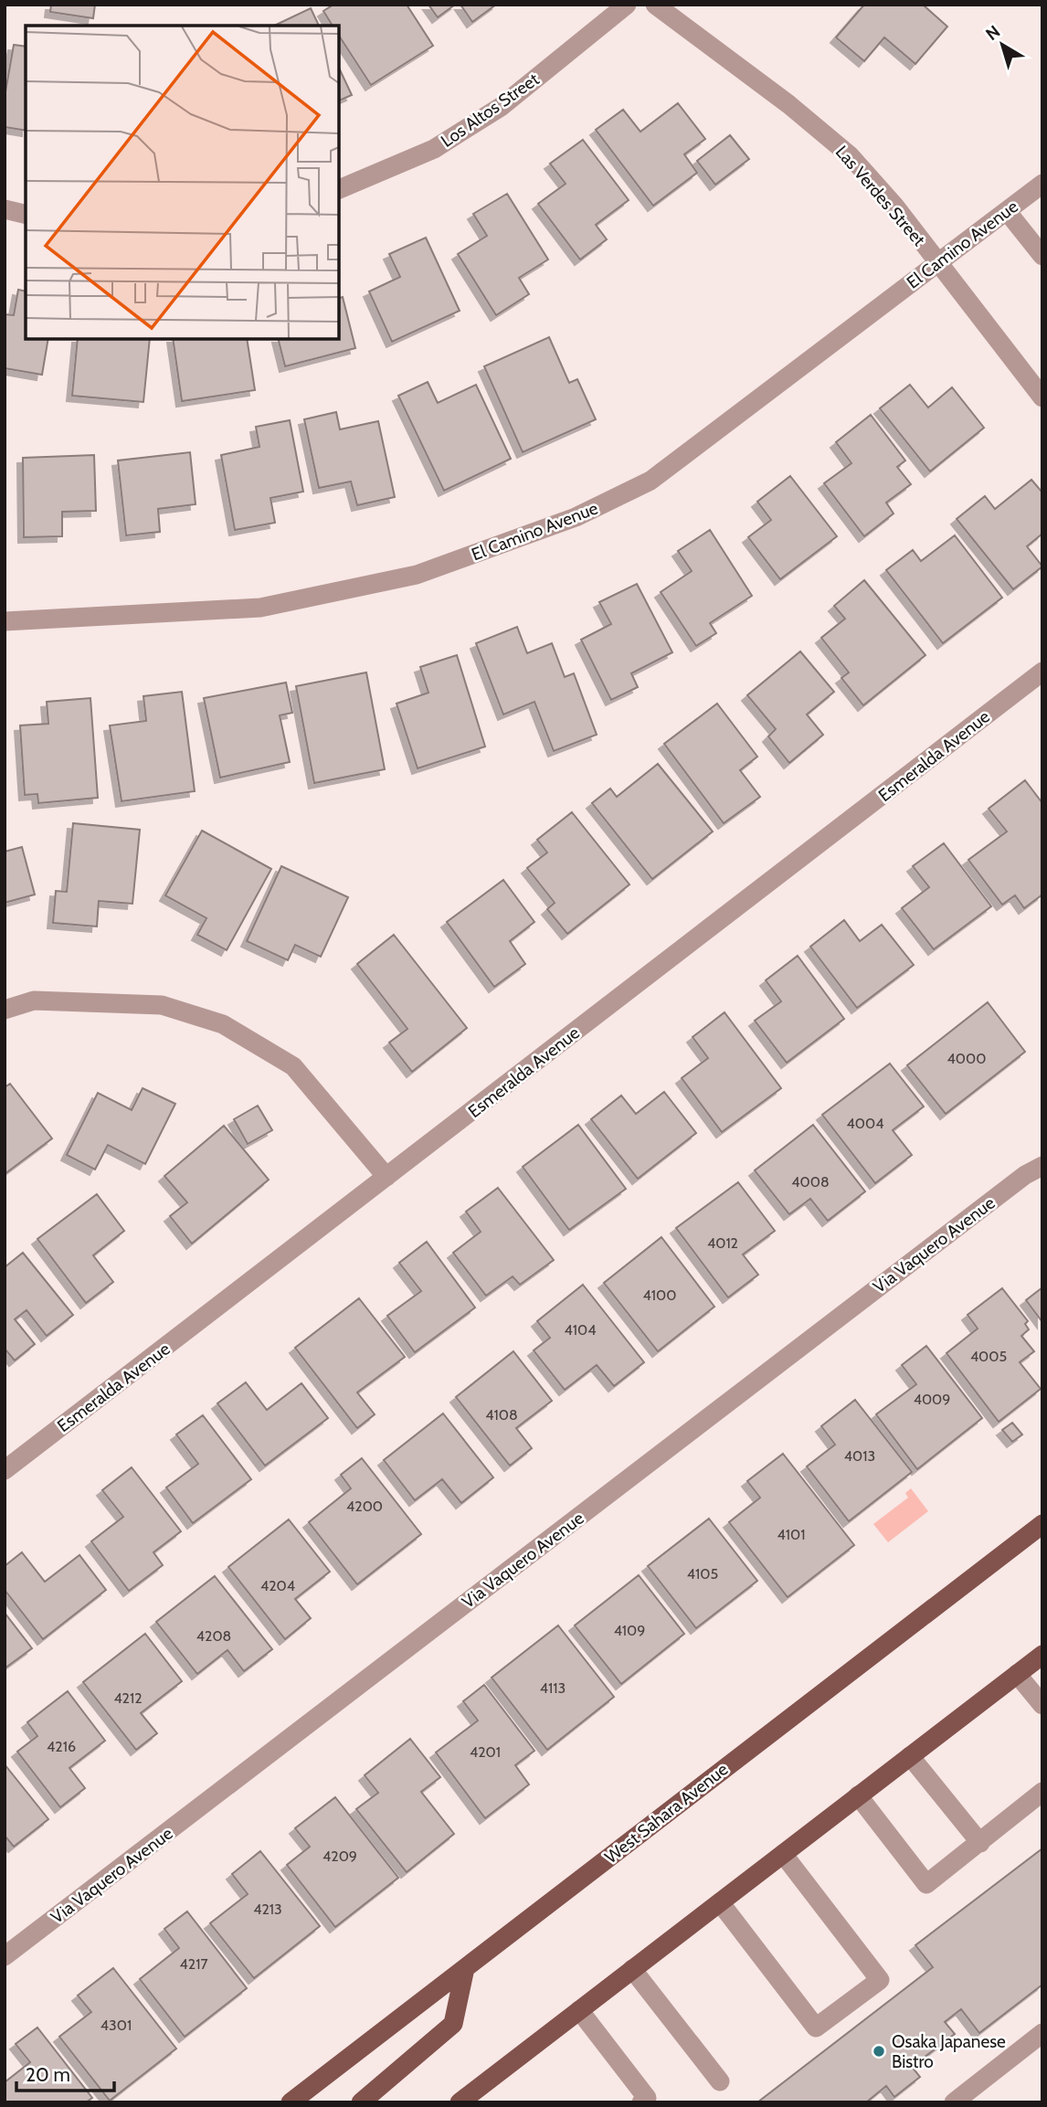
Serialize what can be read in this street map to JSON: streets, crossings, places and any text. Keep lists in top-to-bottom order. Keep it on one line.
{"streets":{"main road":["West Sahara Avenue"],"street":["Los Altos Street","Las Verdes Street","El Camino Avenue","Esmeralda Avenue","Via Vaquero Avenue"]},"crossings":[["Las Verdes Street","El Camino Avenue"]],"places":["Osaka Japanese Bistro"],"house_numbers":["4000","4004","4008","4012","4100","4104","4005","4009","4108","4013","4200","4101","4105","4204","4109","4208","4113","4212","4216","4201","4209","4213","4217","4301"],"scale_bar":"20 m","north":"top left"}
